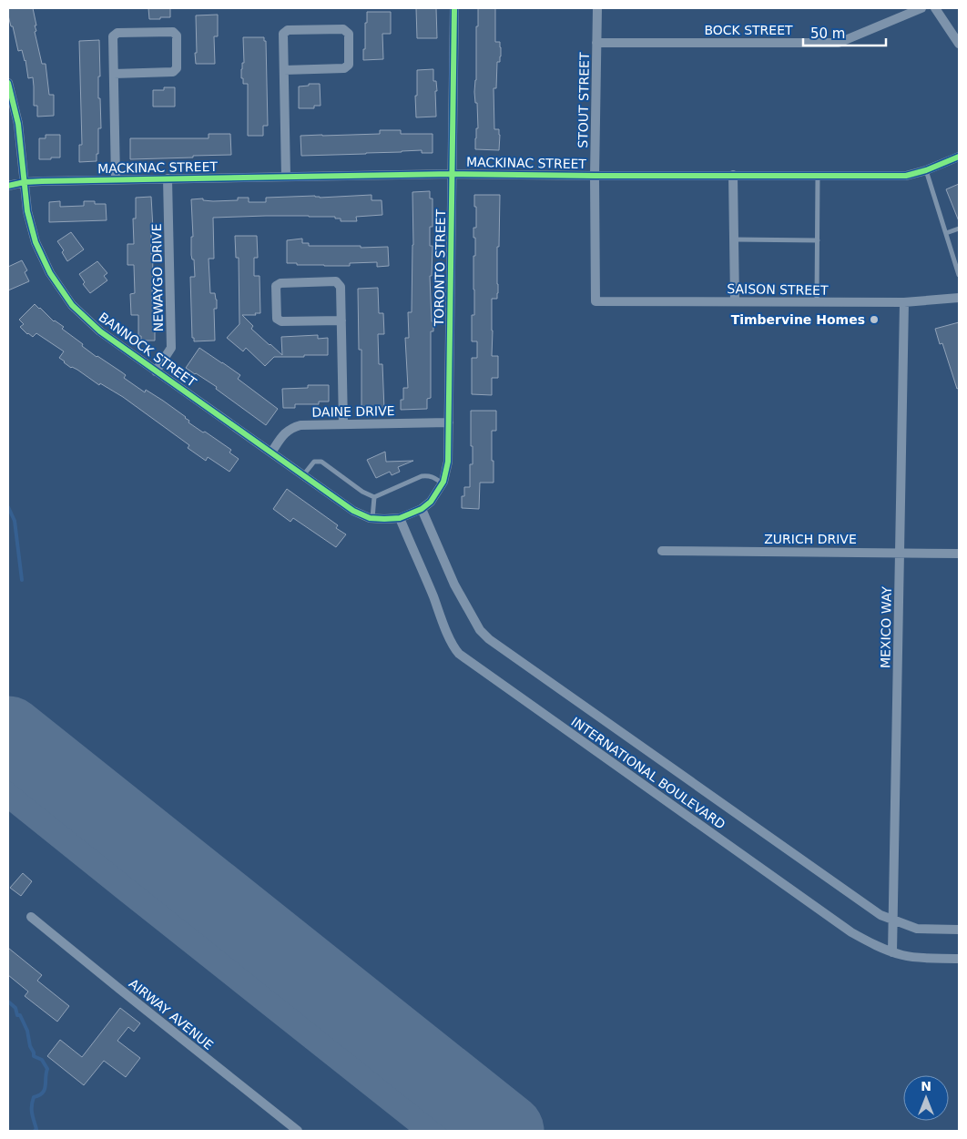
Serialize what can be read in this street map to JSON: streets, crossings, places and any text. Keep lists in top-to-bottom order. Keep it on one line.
{"streets":{"street":["BOCK STREET","STOUT STREET","MACKINAC STREET","TORONTO STREET","NEWAYGO DRIVE","SAISON STREET","BANNOCK STREET","DAINE DRIVE","ZURICH DRIVE","MEXICO WAY","INTERNATIONAL BOULEVARD","AIRWAY AVENUE"]},"crossings":[["BOCK STREET","STOUT STREET"],["STOUT STREET","MACKINAC STREET"],["STOUT STREET","SAISON STREET"],["MACKINAC STREET","TORONTO STREET"],["MACKINAC STREET","NEWAYGO DRIVE"],["MACKINAC STREET","BANNOCK STREET"],["TORONTO STREET","BANNOCK STREET"],["TORONTO STREET","DAINE DRIVE"],["TORONTO STREET","INTERNATIONAL BOULEVARD"],["NEWAYGO DRIVE","BANNOCK STREET"],["SAISON STREET","MEXICO WAY"],["BANNOCK STREET","DAINE DRIVE"],["BANNOCK STREET","INTERNATIONAL BOULEVARD"],["ZURICH DRIVE","MEXICO WAY"],["MEXICO WAY","INTERNATIONAL BOULEVARD"]],"places":["Timbervine Homes"],"scale_bar":"50 m","north":"top"}
